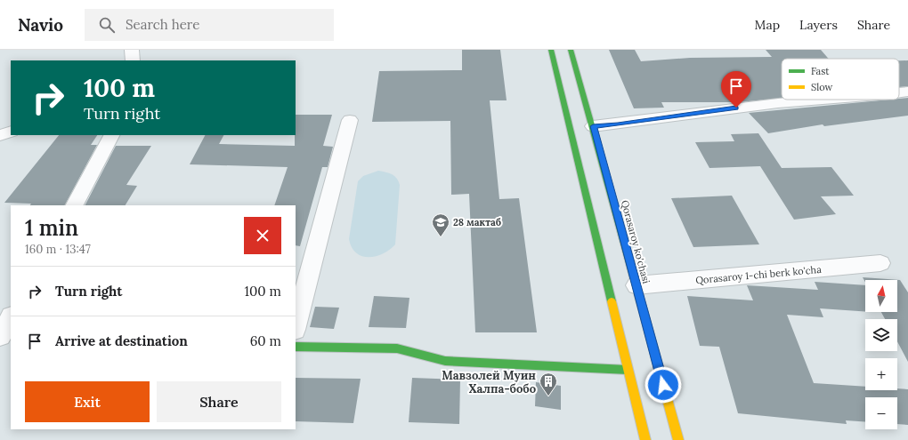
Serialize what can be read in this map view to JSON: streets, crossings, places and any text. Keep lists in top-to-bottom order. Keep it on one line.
{"streets":{"main road":["Qorasaroy ko'chasi"],"street":["Qorasaroy 1-chi berk ko'cha"]},"crossings":[["Qorasaroy ko'chasi","Qorasaroy 1-chi berk ko'cha"]],"places":{"school or university":["28 мактаб"],"building":["Мавзолей Муин Халпа-бобо"]},"legend":["Fast","Slow"],"north":"top","page":{"header":"Navio","search":"Search here","nav":["Map","Layers","Share"],"turn":["100 m","Turn right"],"heading":["1 min","160 m · 13:47"],"list":[{"name":"Turn right","value":"100 m"},{"name":"Arrive at destination","value":"60 m"}],"map_buttons":["+","−"],"buttons":["Exit","Share"]}}
